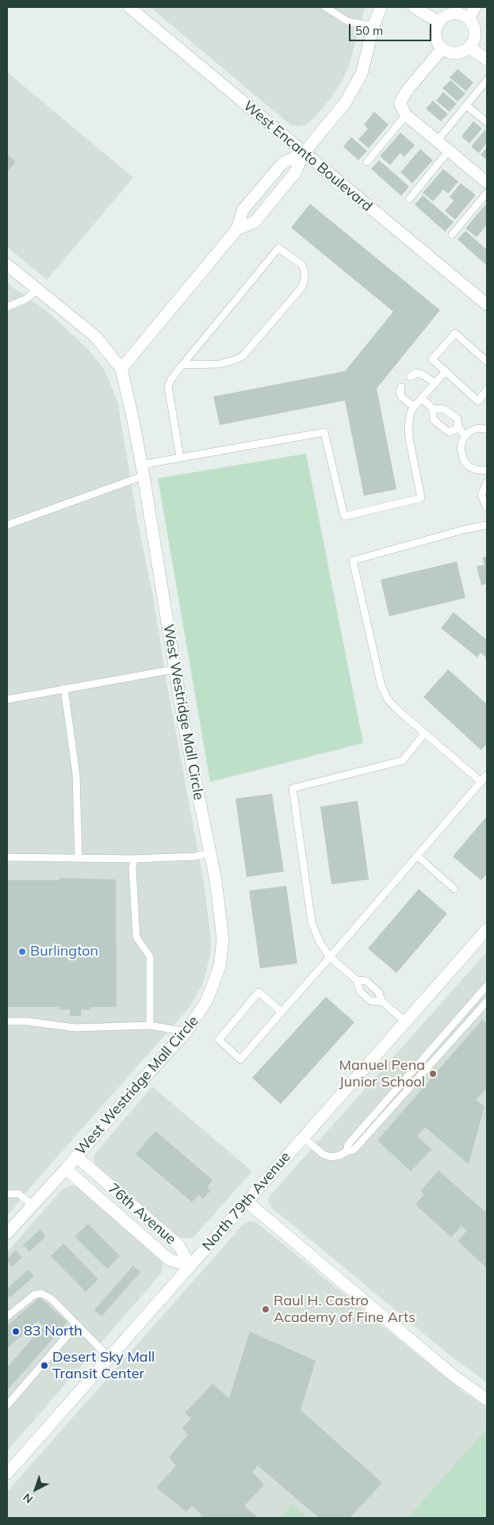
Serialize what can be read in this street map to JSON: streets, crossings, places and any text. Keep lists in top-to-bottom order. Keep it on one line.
{"streets":{"street":["West Encanto Boulevard","West Westridge Mall Circle","North 79th Avenue","76th Avenue"]},"crossings":[["West Westridge Mall Circle","76th Avenue"],["North 79th Avenue","76th Avenue"]],"places":["Burlington","Manuel Pena Junior School","Raul H. Castro Academy of Fine Arts","83 North","Desert Sky Mall Transit Center"],"scale_bar":"50 m","north":"bottom left"}
